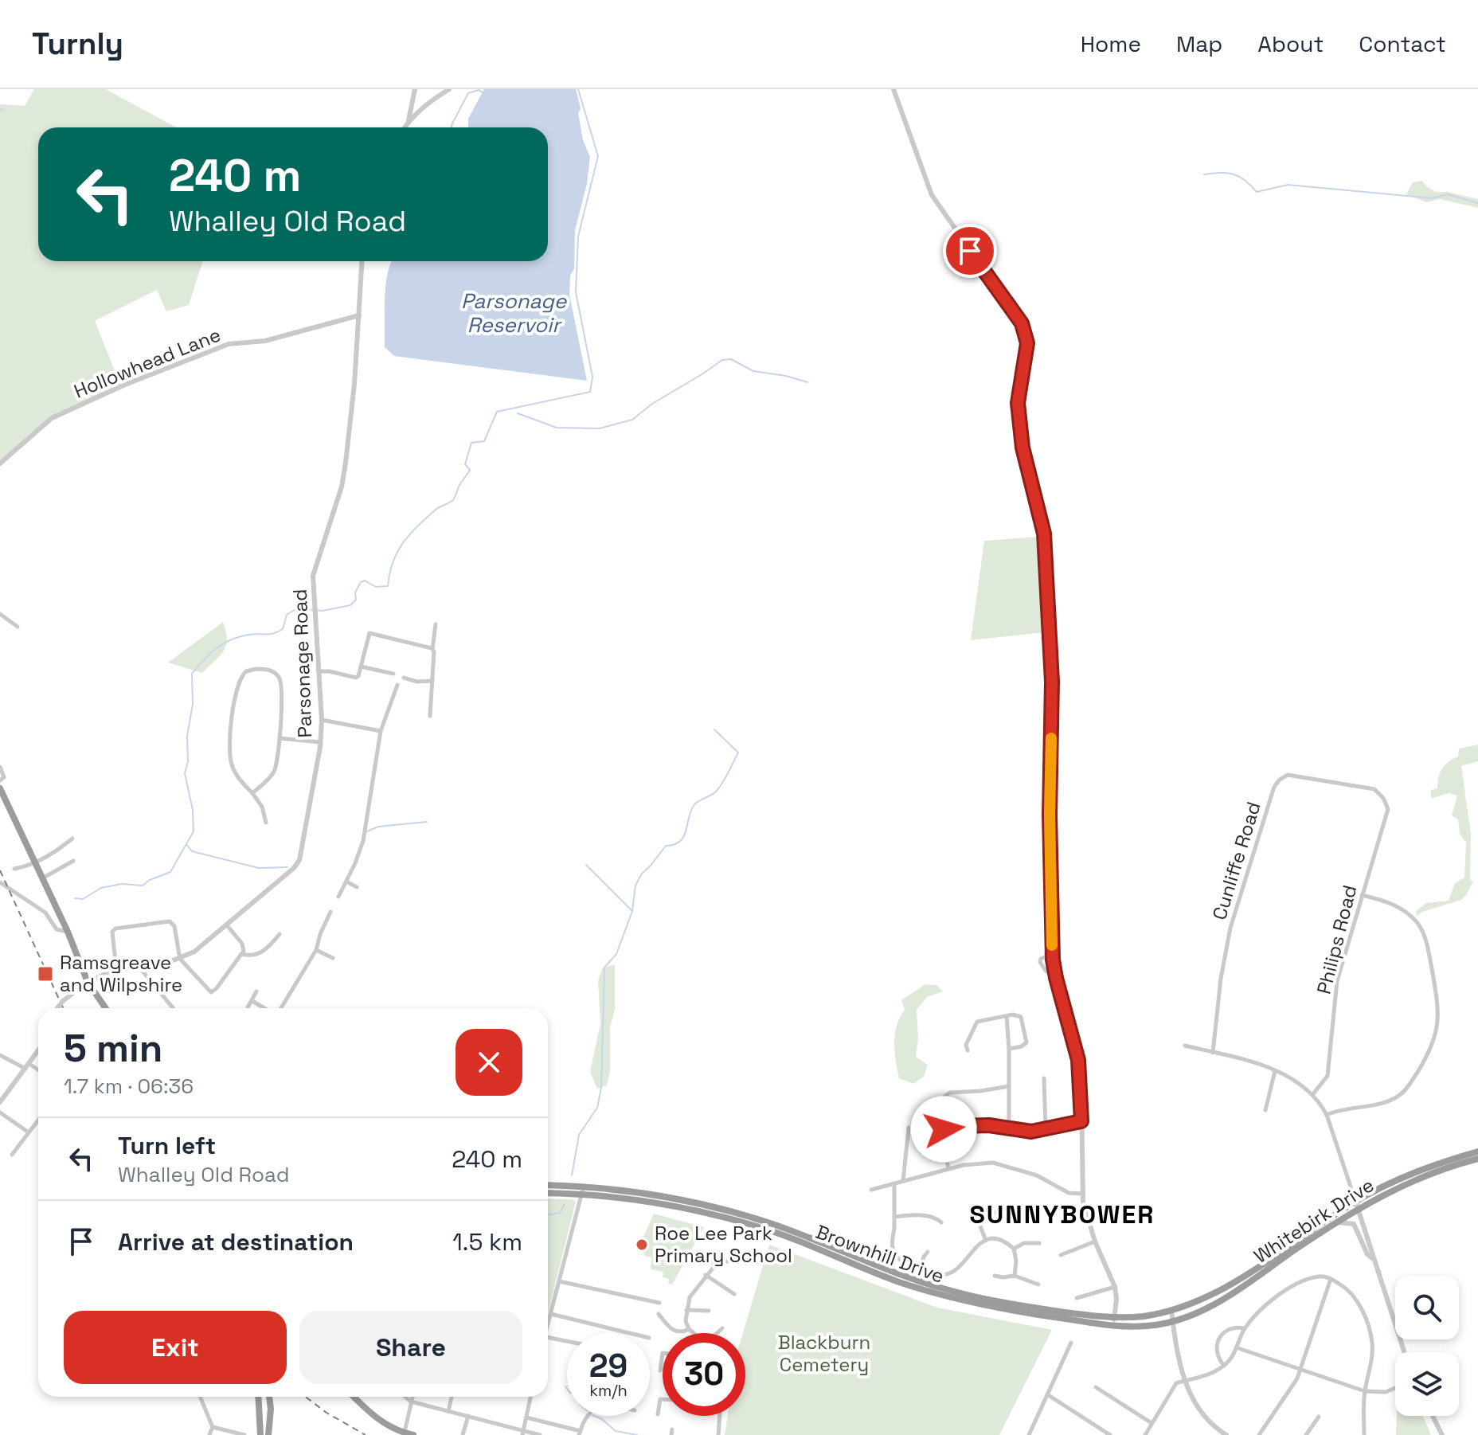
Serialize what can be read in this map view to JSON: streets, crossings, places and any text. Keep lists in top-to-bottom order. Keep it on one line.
{"streets":{"highway":["Whitebirk Drive","Brownhill Drive"],"street":["Hollowhead Lane","Parsonage Road","Cunliffe Road","Philips Road"]},"crossings":[["Hollowhead Lane","Parsonage Road"],["Cunliffe Road","Philips Road"],["Whitebirk Drive","Brownhill Drive"]],"districts":["SUNNYBOWER"],"water":["Parsonage Reservoir"],"parks":["Blackburn Cemetery"],"places":{"transit":["Ramsgreave and Wilpshire"],"other":["Roe Lee Park Primary School"]},"page":{"header":"Turnly","nav":["Home","Map","About","Contact"],"turn":["240 m","Whalley Old Road"],"heading":["5 min","1.7 km · 06:36"],"list":[{"name":"Turn left","note":"Whalley Old Road","value":"240 m"},{"name":"Arrive at destination","value":"1.5 km"}],"buttons":["Exit","Share"],"speed":"29 km/h","limit":"30"}}
